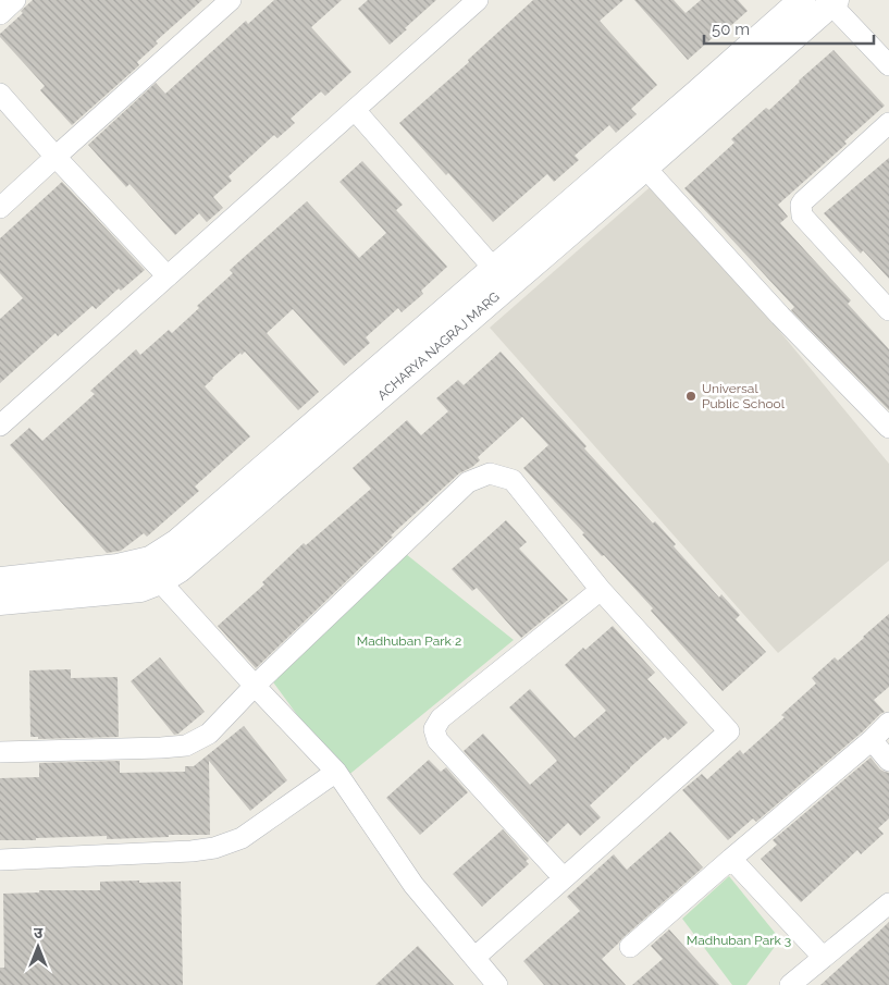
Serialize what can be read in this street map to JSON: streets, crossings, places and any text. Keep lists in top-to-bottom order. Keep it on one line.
{"streets":{"street":["ACHARYA NAGRAJ MARG"]},"parks":["Madhuban Park 2","Madhuban Park 3"],"places":["Universal Public School"],"scale_bar":"50 m","north":"top"}
